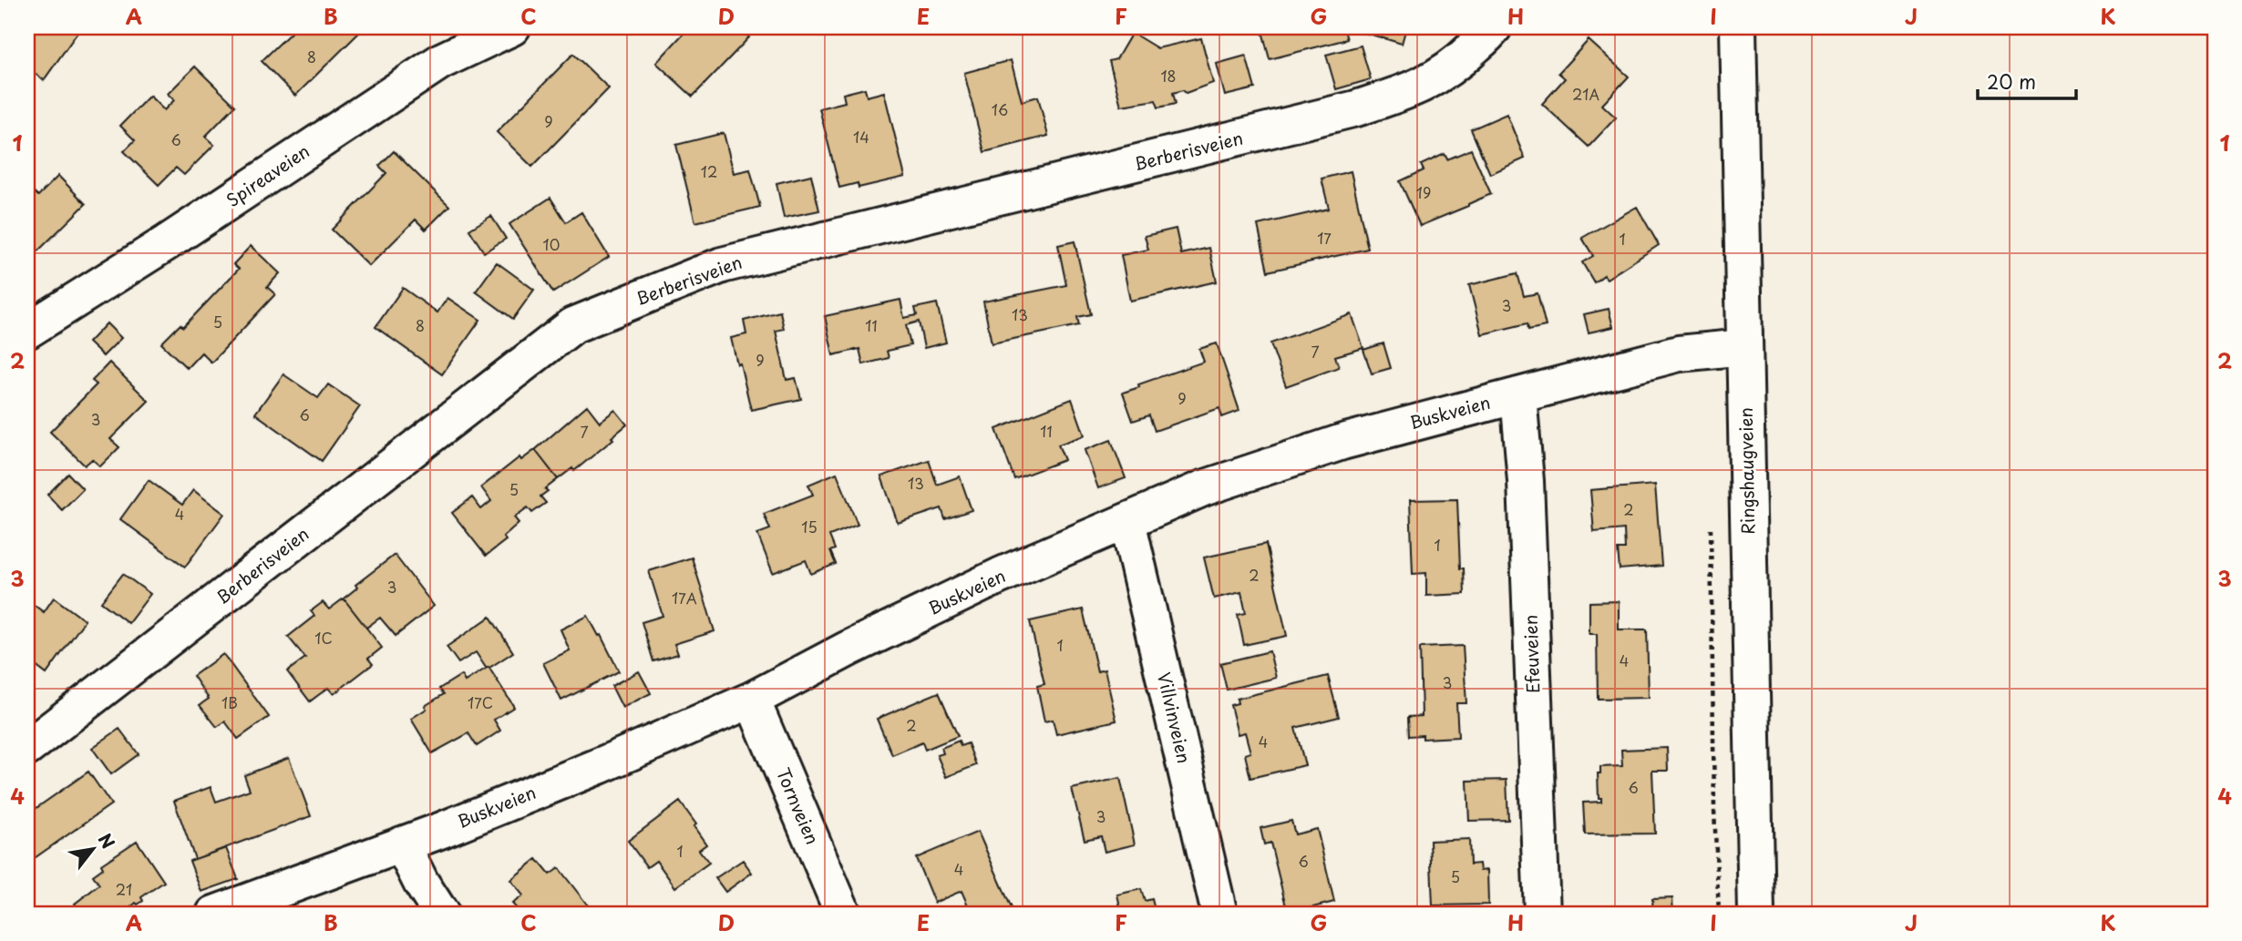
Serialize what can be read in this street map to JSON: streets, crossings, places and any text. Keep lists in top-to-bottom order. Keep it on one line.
{"streets":{"street":["Berberisveien","Spireaveien","Buskveien","Ringshaugveien","Efeuveien","Villvinveien","Tornveien"]},"crossings":[["Buskveien","Ringshaugveien"],["Buskveien","Efeuveien"],["Buskveien","Villvinveien"],["Buskveien","Tornveien"]],"house_numbers":["8","18","21A","16","9","14","6","12","19","17","1","10","3","13","5","8","11","7","9","9","6","3","11","7","13","5","2","4","15","1","2","3","17A","1C","1","4","3","1B","17C","2","4","6","3","1","6","4","5","21"],"scale_bar":"20 m","north":"top right","grid":{"columns":["A","B","C","D","E","F","G","H","I","J","K"],"rows":["1","2","3","4"]}}
